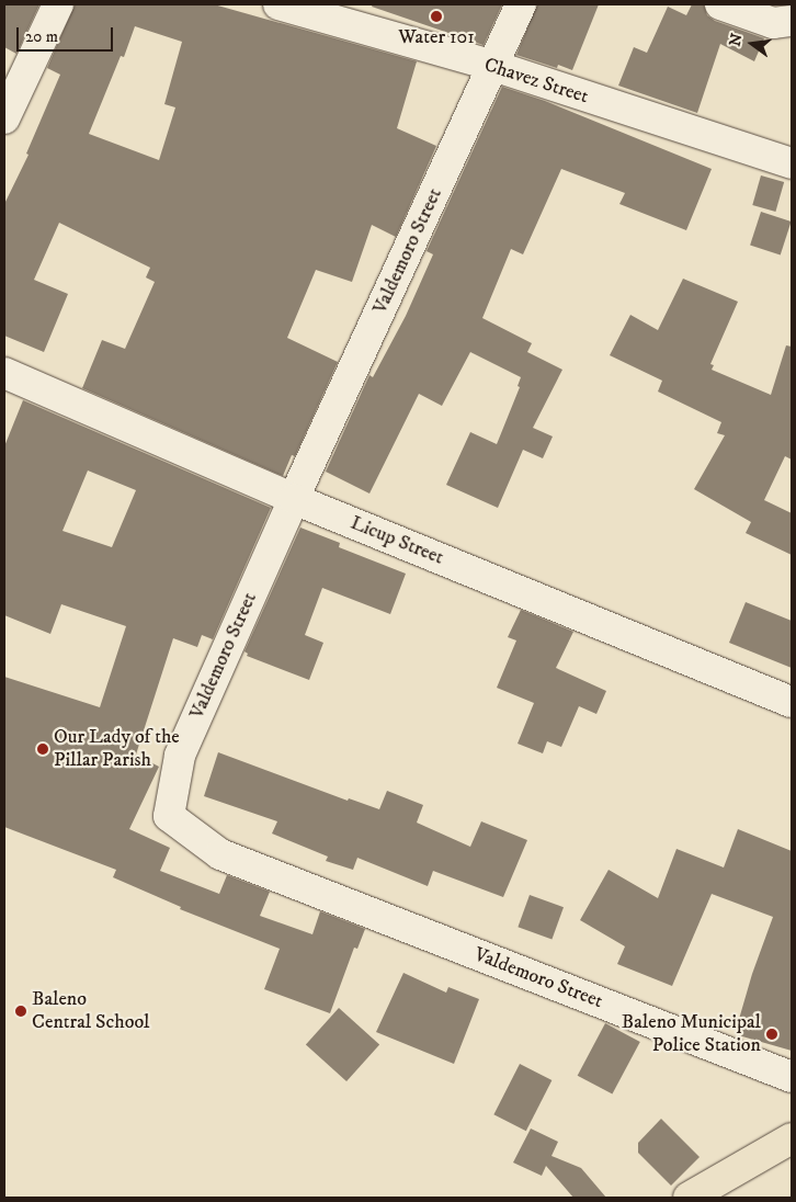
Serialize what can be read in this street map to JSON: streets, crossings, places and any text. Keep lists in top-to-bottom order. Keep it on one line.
{"streets":{"street":["Chavez Street","Valdemoro Street","Licup Street"]},"crossings":[["Chavez Street","Valdemoro Street"],["Valdemoro Street","Licup Street"]],"places":["Water 101","Our Lady of the Pillar Parish","Baleno Central School","Baleno Municipal Police Station"],"scale_bar":"20 m","north":"left"}
